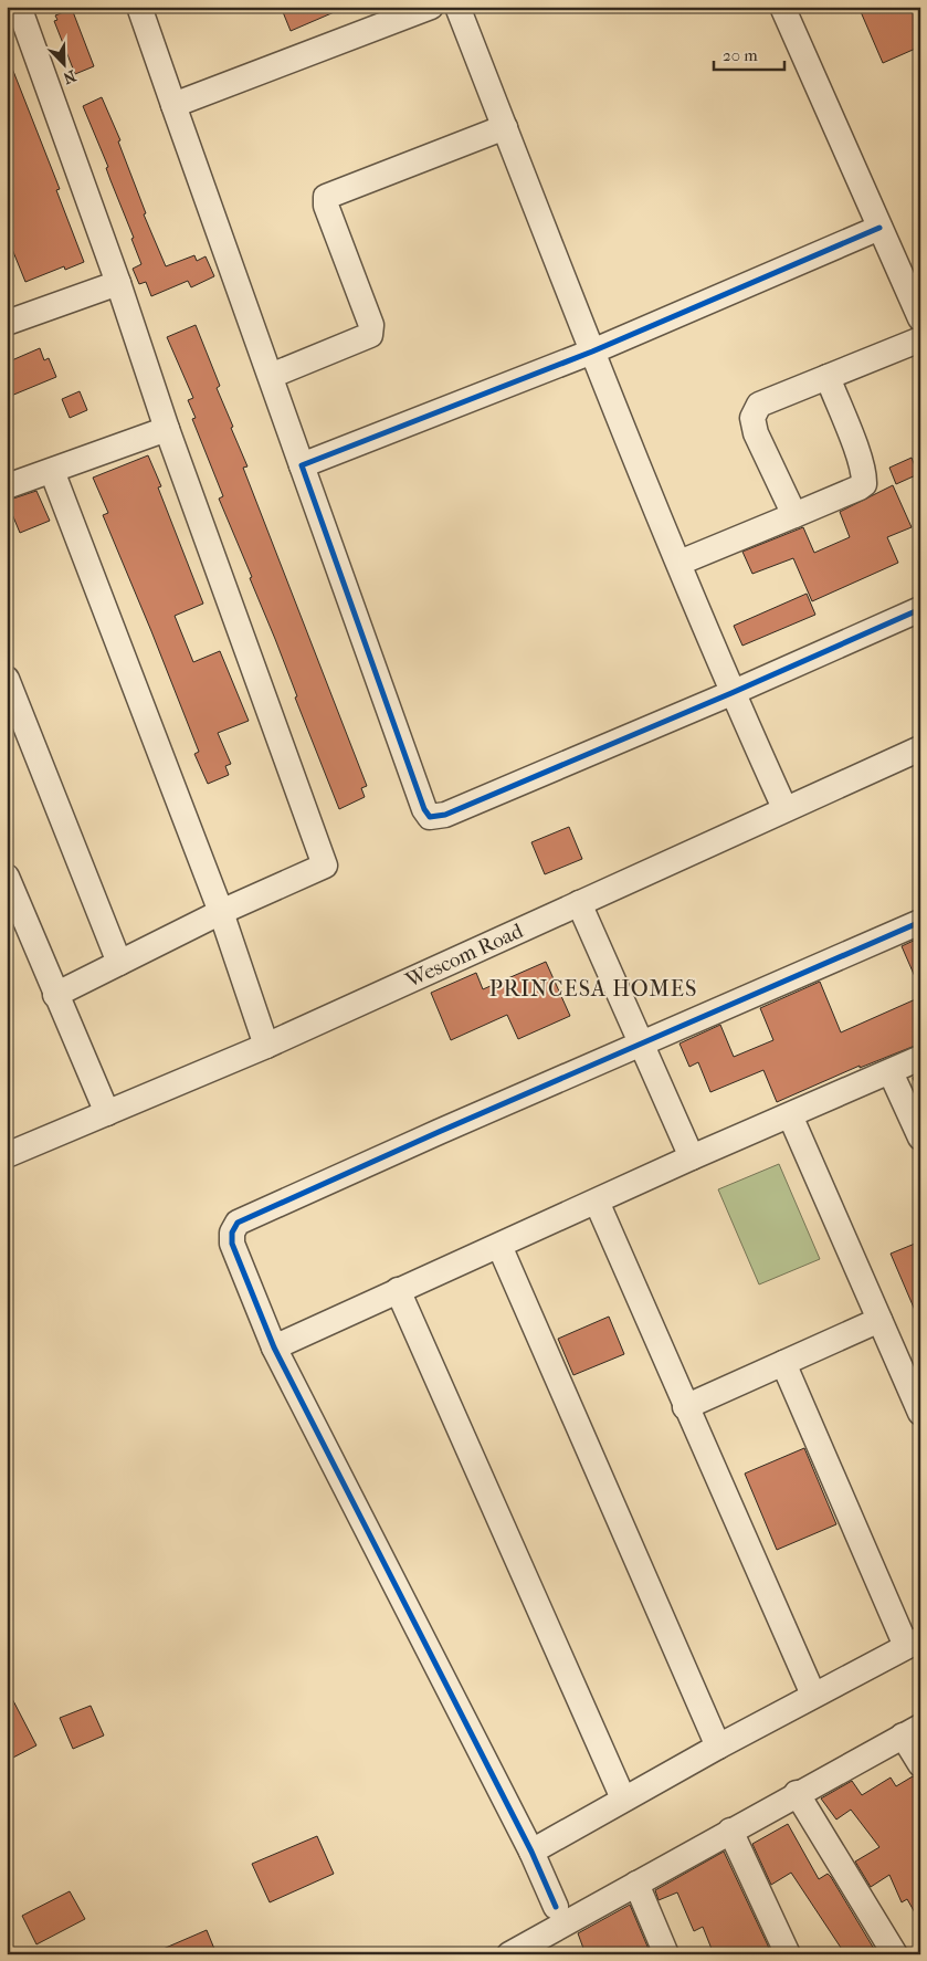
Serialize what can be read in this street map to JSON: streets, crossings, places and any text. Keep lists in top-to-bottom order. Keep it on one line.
{"streets":{"street":["Wescom Road"]},"districts":["PRINCESA HOMES"],"scale_bar":"20 m","north":"bottom right"}
